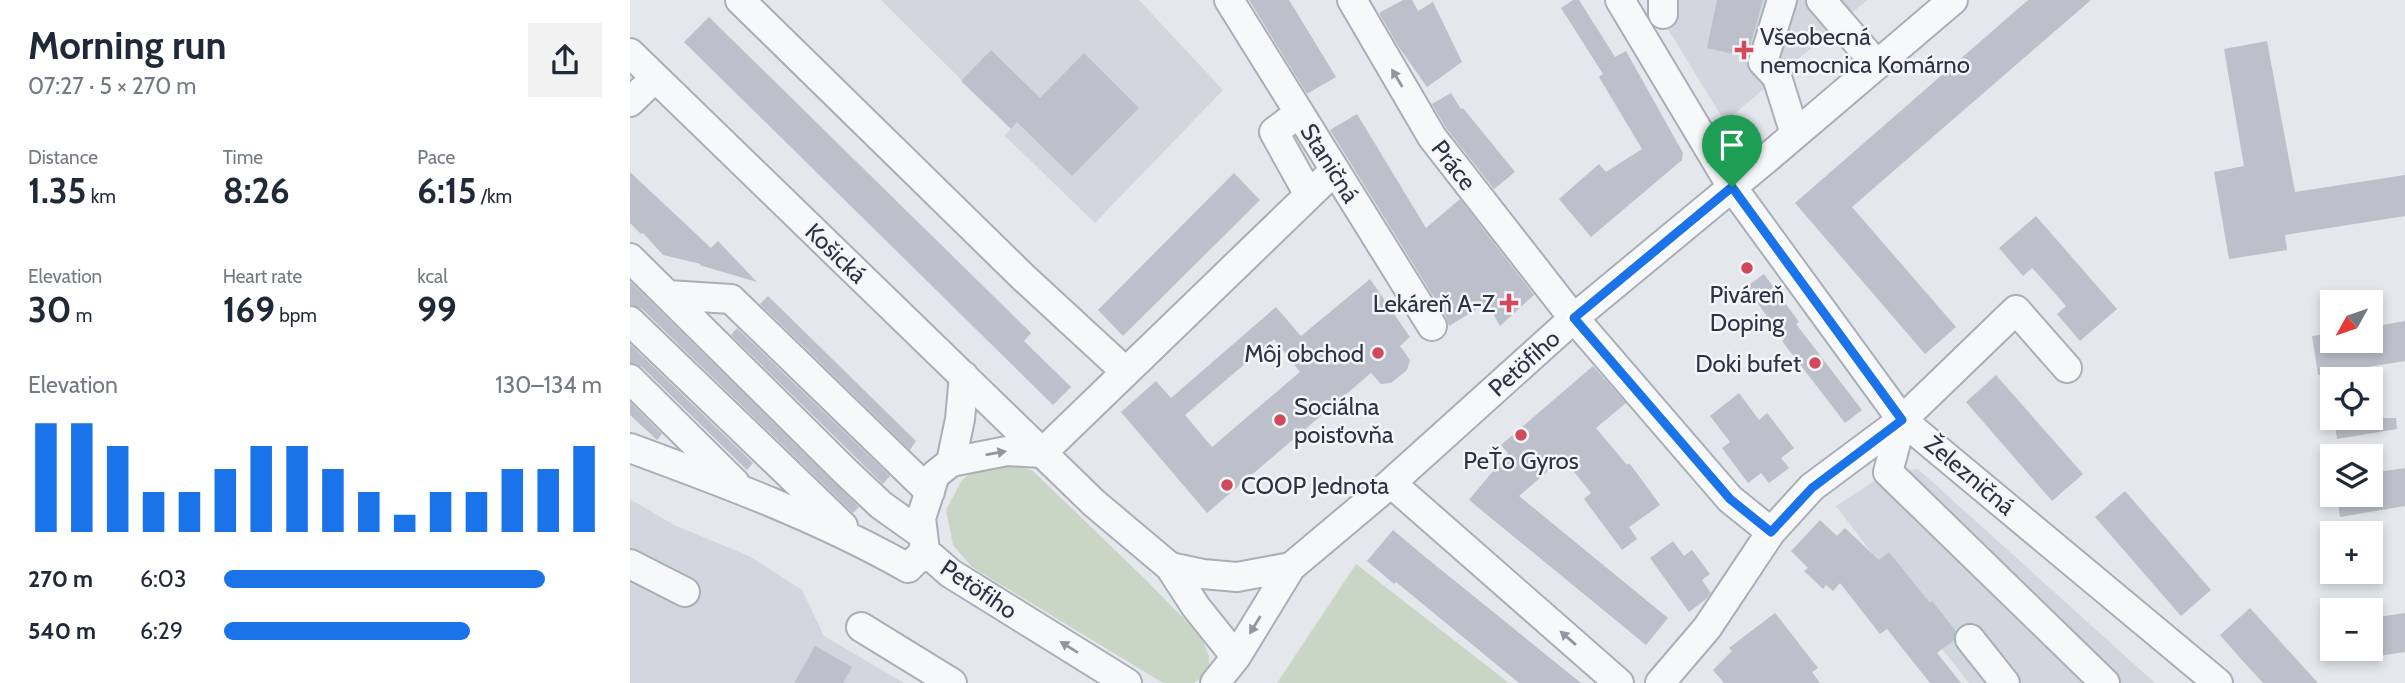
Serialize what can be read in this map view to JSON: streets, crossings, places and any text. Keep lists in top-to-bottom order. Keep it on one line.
{"streets":{"street":["Staničná","Práce","Košická","Petöfiho","Železničná"]},"crossings":[["Práce","Petöfiho"],["Práce","Železničná"],["Košická","Petöfiho"]],"places":{"health":["Všeobecná nemocnica Komárno","Lekáreň A-Z"],"other":["Piváreň Doping","Môj obchod","Doki bufet","Sociálna poisťovňa","PeŤo Gyros","COOP Jednota"]},"north":"bottom left","page":{"heading":["Morning run","07:27 · 5 × 270 m"],"stats":[["Distance","1.35 km"],["Time","8:26"],["Pace","6:15 /km"],["Elevation","30 m"],["Heart rate","169 bpm"],["kcal","99"]],"map_buttons":["+","−"],"chart":["Elevation","130–134 m"],"list":[{"name":"270 m","note":"6:03"},{"name":"540 m","note":"6:29"}]}}
